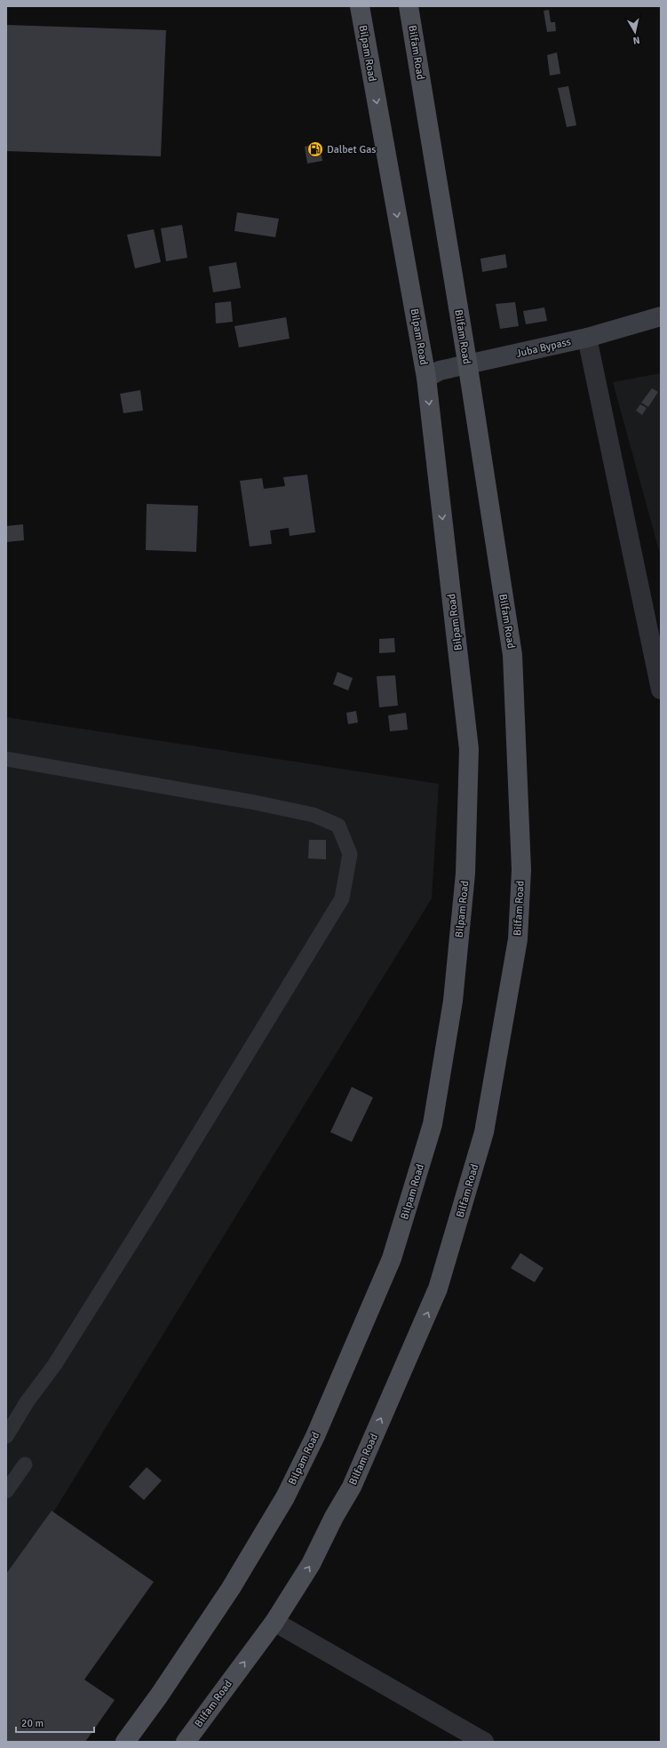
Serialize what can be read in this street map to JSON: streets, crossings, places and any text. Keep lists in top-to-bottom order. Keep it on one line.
{"streets":{"main road":["Bilfam Road","Bilpam Road","Juba Bypass"]},"crossings":[["Bilpam Road","Juba Bypass"]],"one_way":["Bilfam Road","Bilpam Road"],"places":{"fuel station":["Dalbet Gas"]},"scale_bar":"20 m","north":"bottom"}
